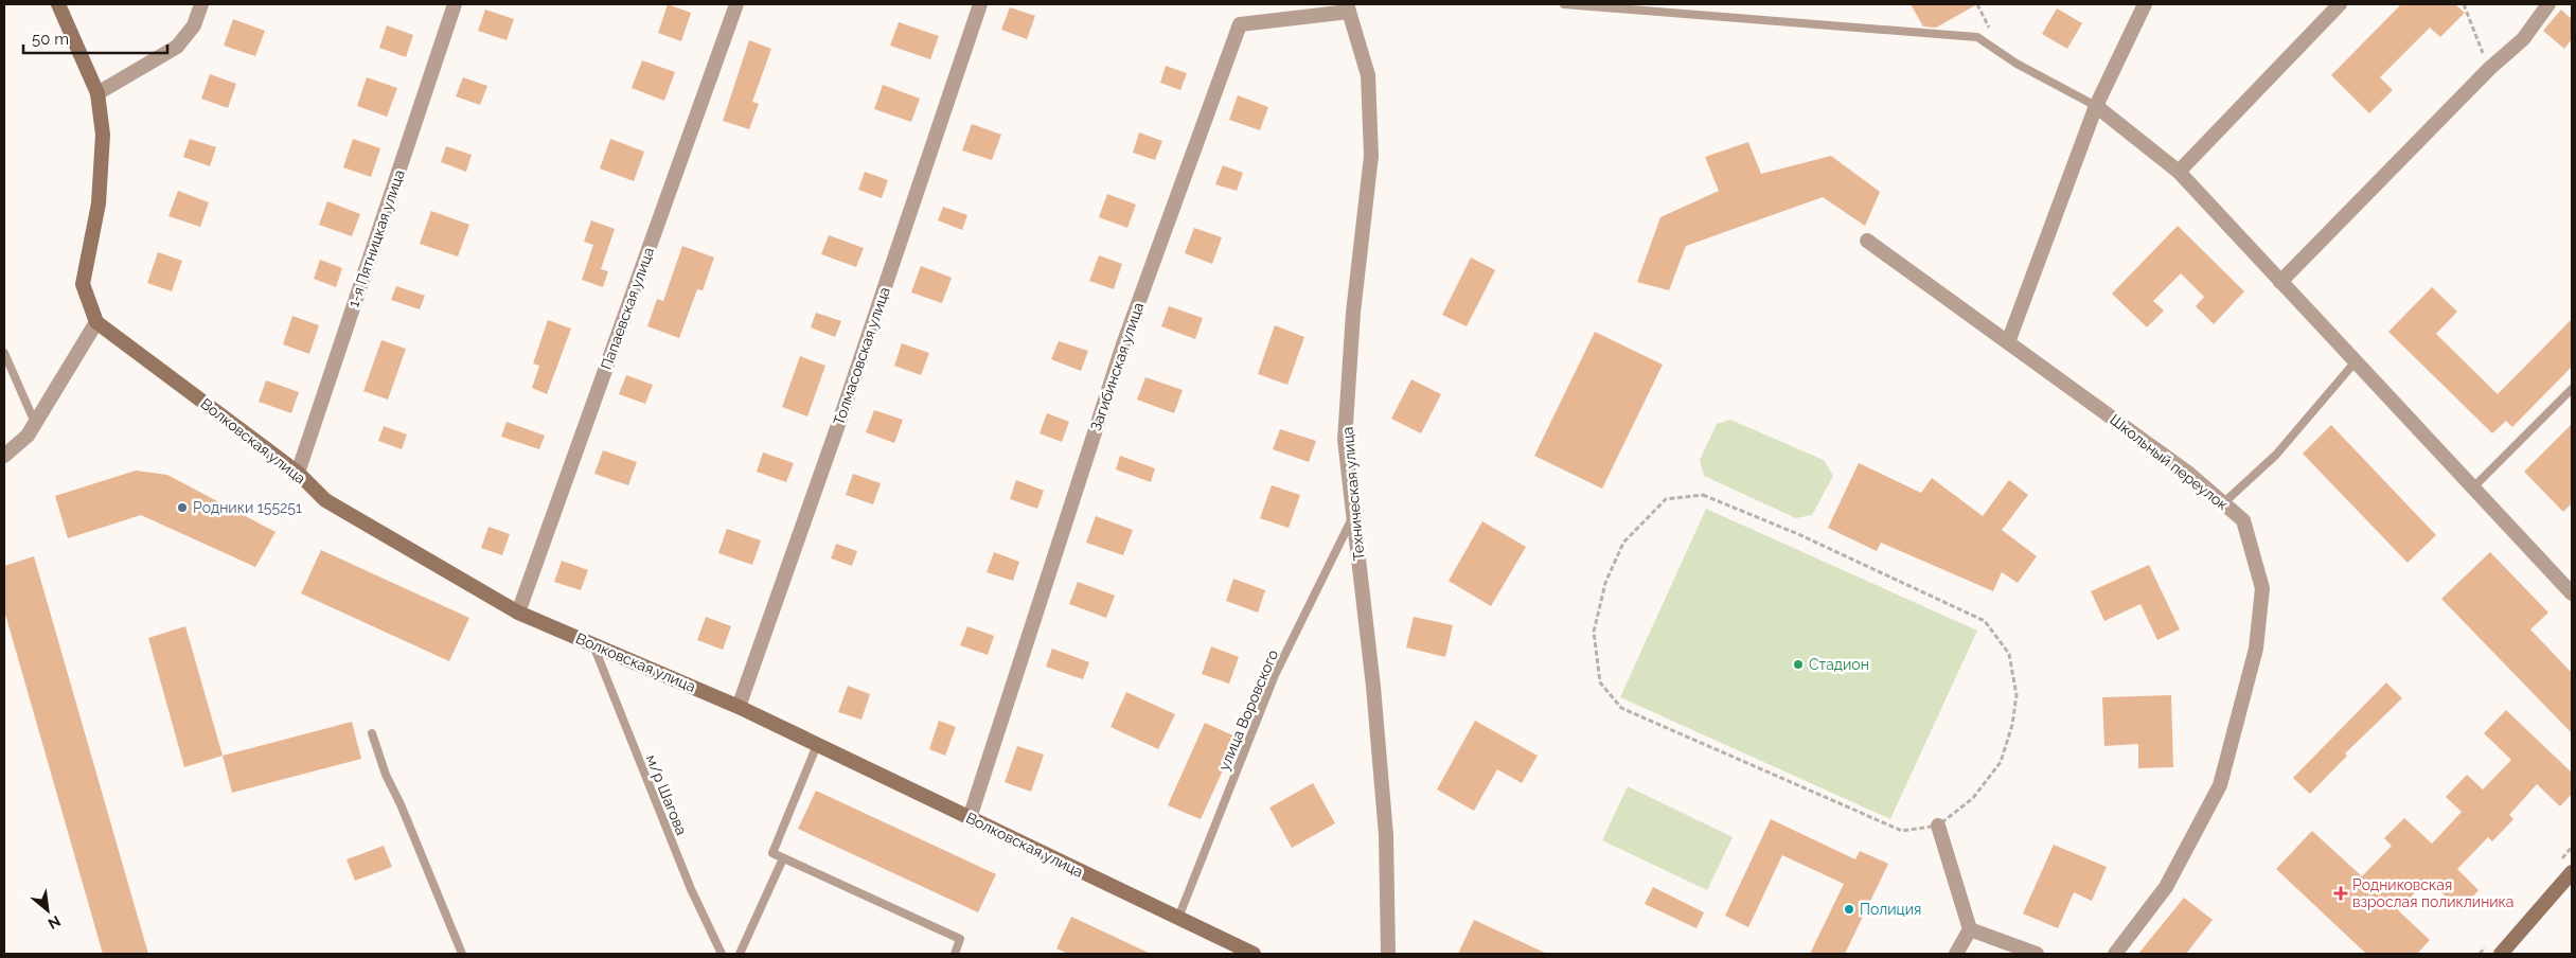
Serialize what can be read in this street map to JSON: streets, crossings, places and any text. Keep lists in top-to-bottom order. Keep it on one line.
{"streets":{"main road":["Волковская улица"],"street":["1-я Пятницкая улица","Папаевская улица","Толмасовская улица","Загибинская улица","Школьный переулок","Техническая улица"],"lane":["улица Воровского","м/р Шагова"]},"crossings":[["1-я Пятницкая улица","Волковская улица"],["Папаевская улица","Волковская улица"],["Толмасовская улица","Волковская улица"],["Загибинская улица","Волковская улица"],["Загибинская улица","Техническая улица"],["Волковская улица","улица Воровского"],["Волковская улица","м/р Шагова"],["Техническая улица","улица Воровского"]],"places":{"other":["Родники 155251","Стадион","Полиция"],"health":["Родниковская взрослая поликлиника"]},"scale_bar":"50 m","north":"bottom right"}
